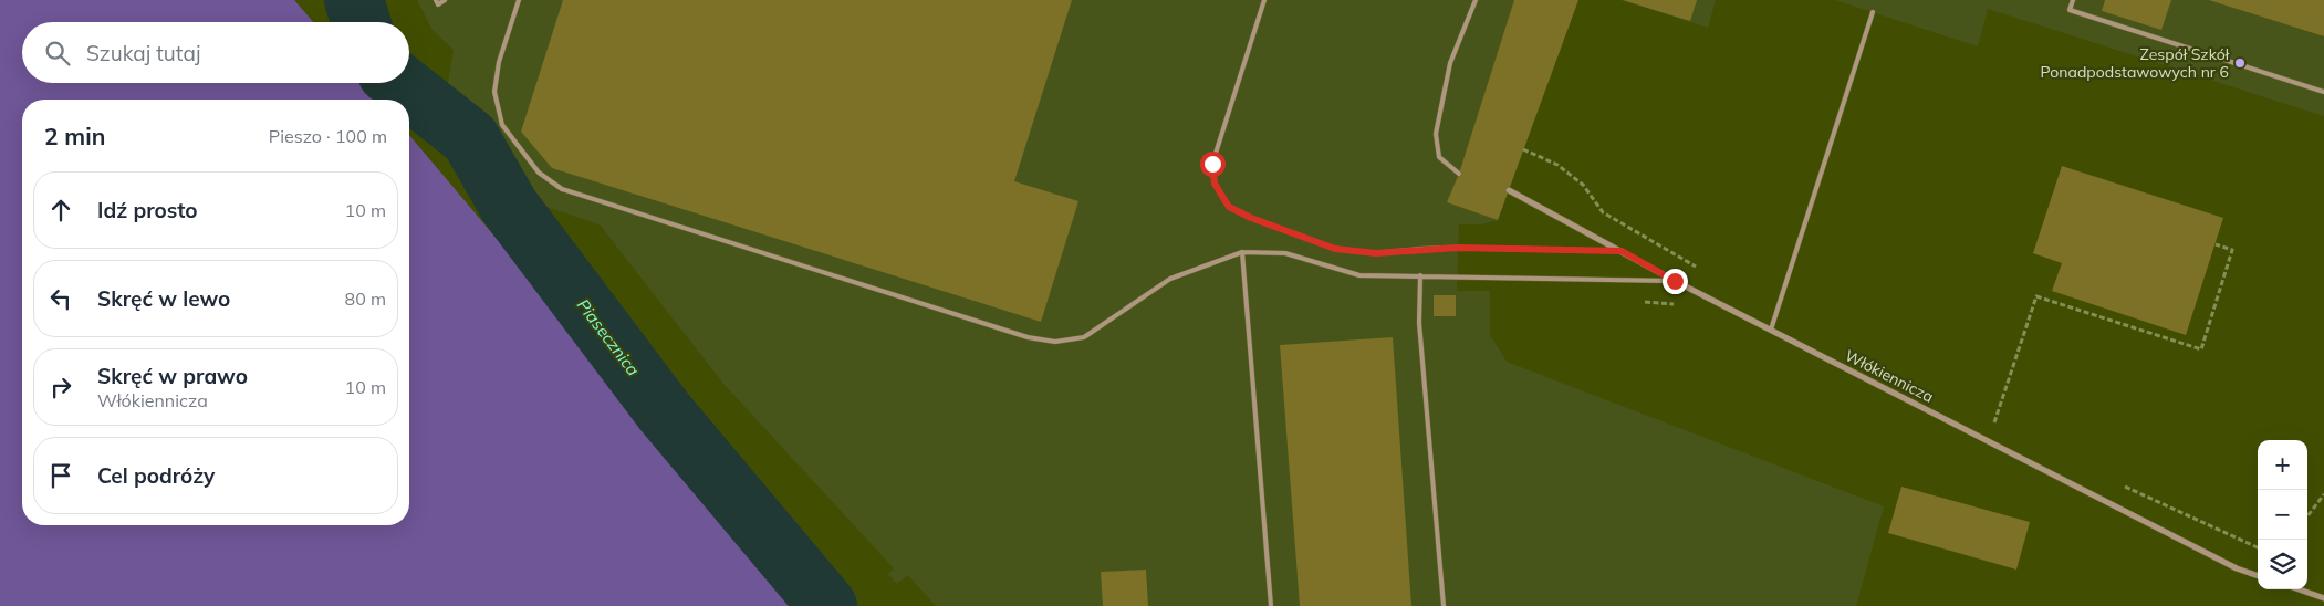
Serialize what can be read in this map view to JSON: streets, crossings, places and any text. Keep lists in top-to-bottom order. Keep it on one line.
{"streets":{"street":["Włókiennicza"]},"water":["Piasecznica"],"places":["Zespół Szkół Ponadpodstawowych nr 6"],"page":{"search":"Szukaj tutaj","heading":["2 min","Pieszo · 100 m"],"list":[["Idź prosto","10 m"],["Skręć w lewo","80 m"],["Skręć w prawo","Włókiennicza","10 m"],"Cel podróży"],"map_buttons":["+","−"]}}
